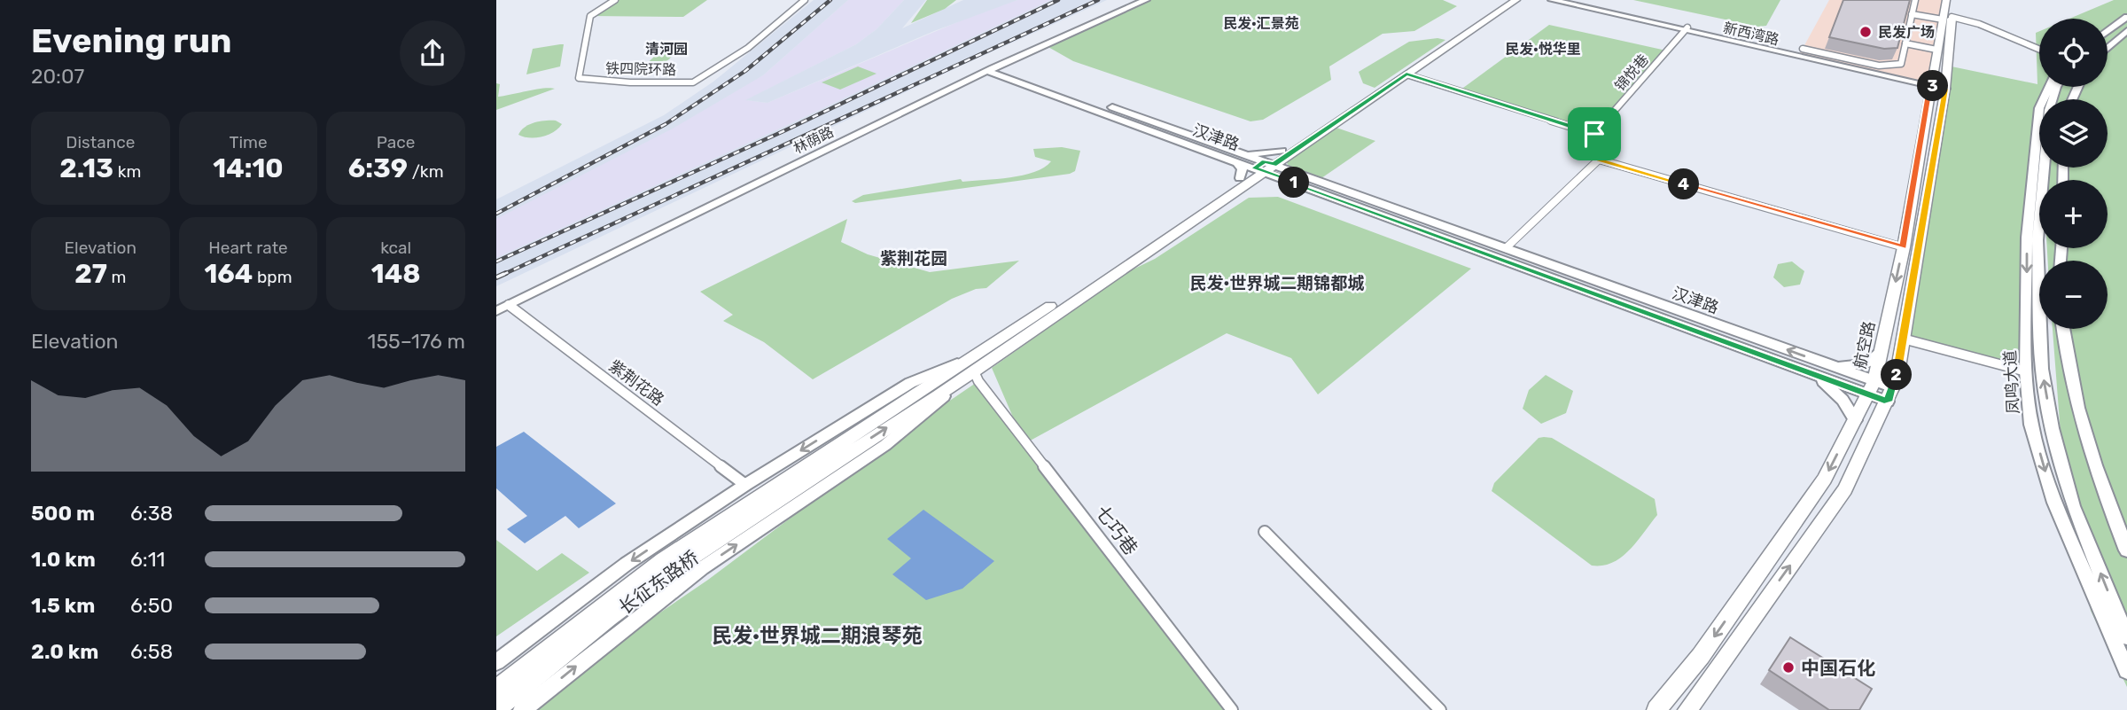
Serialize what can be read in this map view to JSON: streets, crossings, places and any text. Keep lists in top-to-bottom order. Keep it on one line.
{"streets":{"main road":["航空路","长征东路桥"],"street":["新西湾路","铁四院环路","锦悦巷","汉津路","林荫路","凤鸣大道","紫荆花路","七巧巷"]},"crossings":[["新西湾路","锦悦巷"],["新西湾路","航空路"],["汉津路","林荫路"],["汉津路","航空路"],["林荫路","紫荆花路"]],"districts":["民发·汇景苑","清河园","民发·悦华里","紫荆花园","民发·世界城二期锦都城","民发·世界城二期浪琴苑"],"places":["民发广场","中国石化"],"page":{"heading":["Evening run","20:07"],"map_buttons":["+","−"],"pins":["3","1","4","2"],"stats":[["Distance","2.13 km"],["Time","14:10"],["Pace","6:39 /km"],["Elevation","27 m"],["Heart rate","164 bpm"],["kcal","148"]],"chart":["Elevation","155–176 m"],"list":[{"name":"500 m","note":"6:38"},{"name":"1.0 km","note":"6:11"},{"name":"1.5 km","note":"6:50"},{"name":"2.0 km","note":"6:58"}]}}
